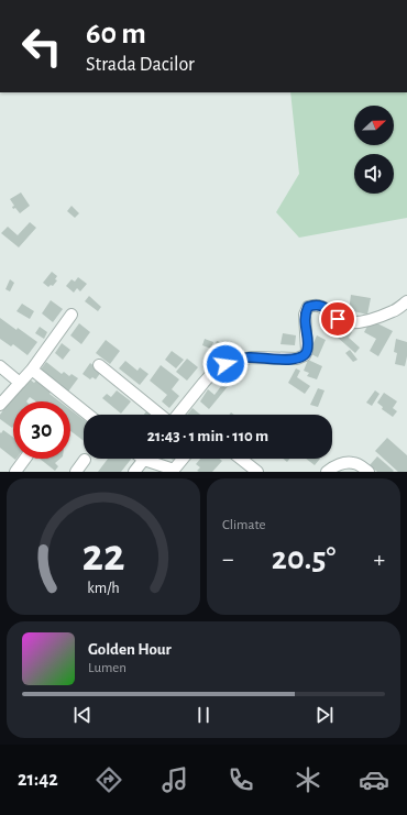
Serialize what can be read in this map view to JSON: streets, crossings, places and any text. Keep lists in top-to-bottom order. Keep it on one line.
{"north":"right","page":{"turn":["60 m","Strada Dacilor"],"limit":"30","trip":"21:43 · 1 min · 110 m","tile":"Climate","heat":["−","20.5°","+"],"song":["Golden Hour","Lumen"],"tabs":"21:42","gauge":["22","km/h"]}}
